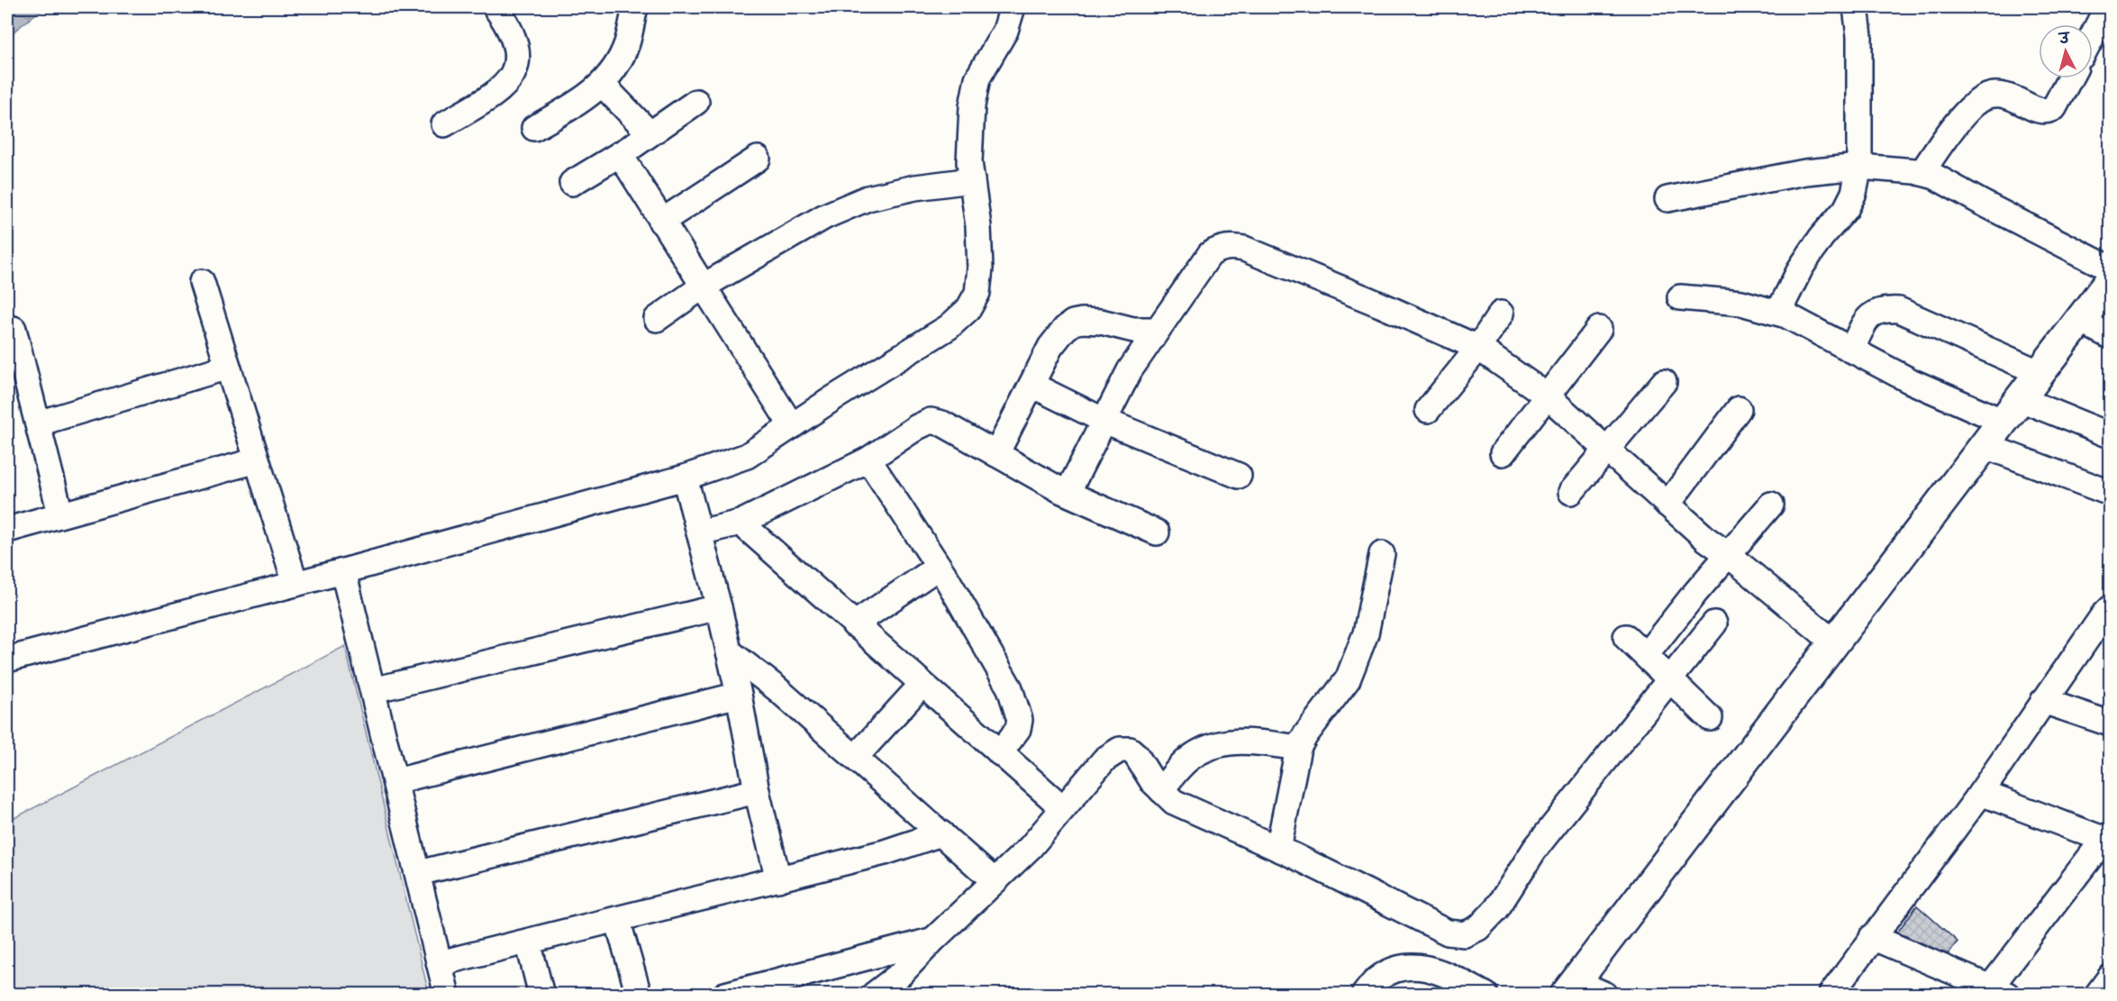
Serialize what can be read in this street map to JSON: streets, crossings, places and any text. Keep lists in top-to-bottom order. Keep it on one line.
{"north":"top"}
